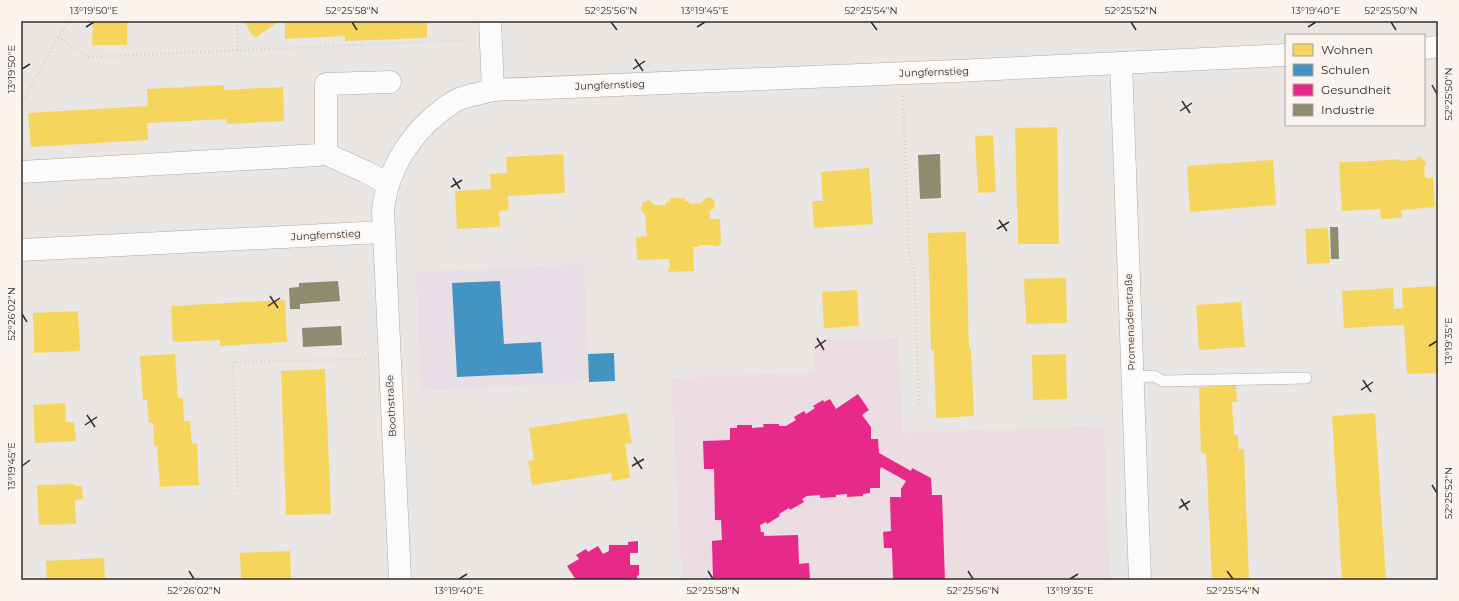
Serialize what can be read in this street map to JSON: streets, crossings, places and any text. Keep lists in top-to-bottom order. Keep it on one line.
{"streets":{"street":["Jungfernstieg","Promenadenstraße","Boothstraße"]},"crossings":[["Jungfernstieg","Promenadenstraße"],["Jungfernstieg","Boothstraße"]],"legend":["Wohnen","Schulen","Gesundheit","Industrie"],"coordinates":["13°19'50\"E","52°25'58\"N","52°25'56\"N","13°19'45\"E","52°25'54\"N","52°25'52\"N","13°19'40\"E","52°25'50\"N","52°26'02\"N","13°19'35\"E"]}
